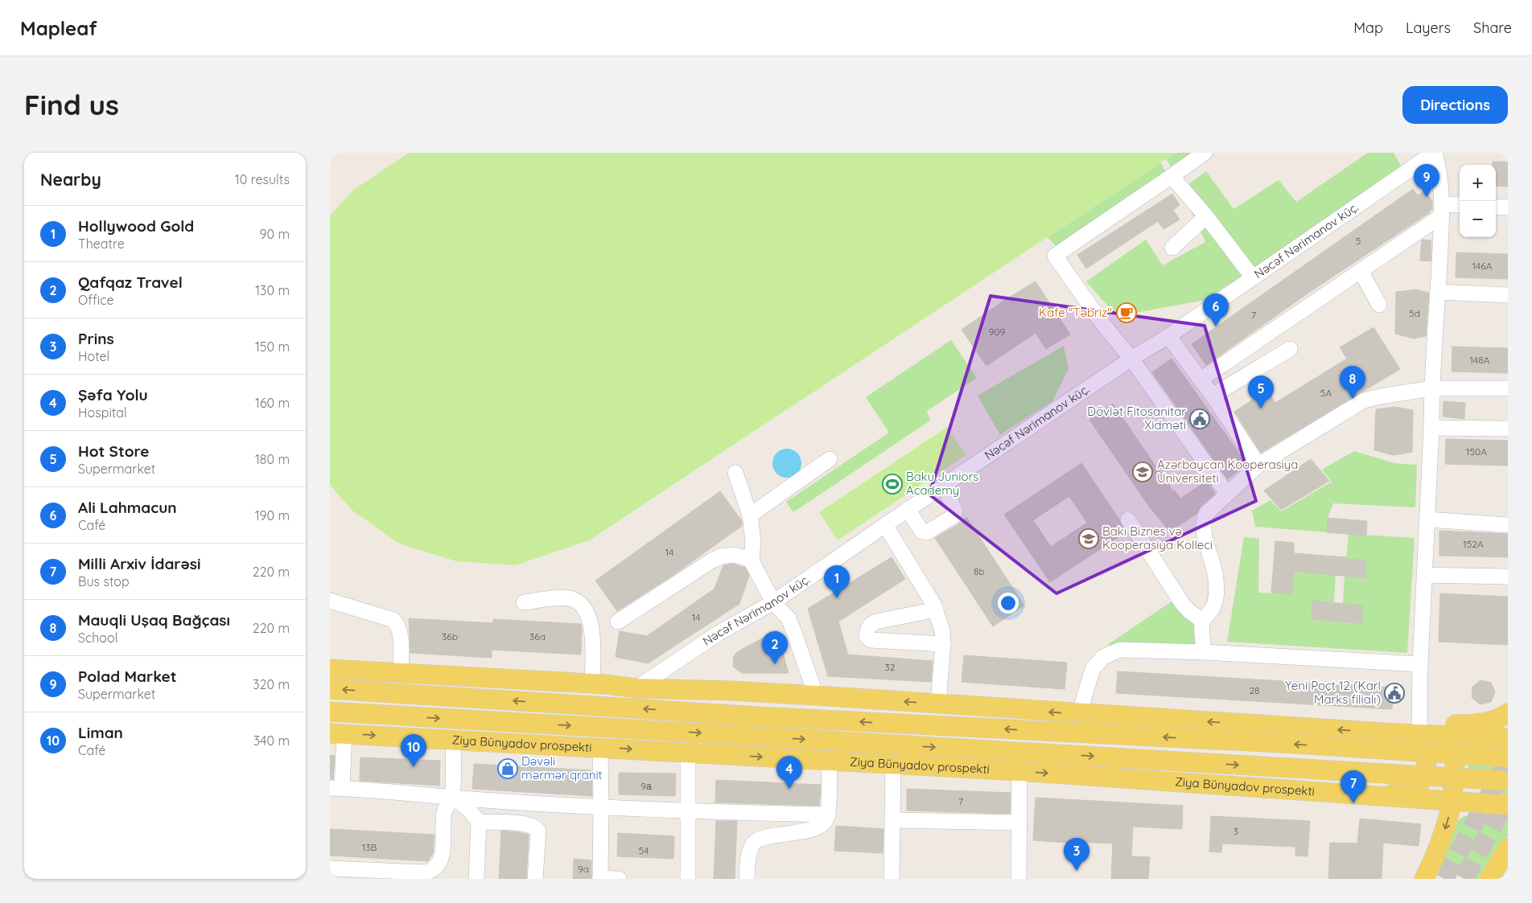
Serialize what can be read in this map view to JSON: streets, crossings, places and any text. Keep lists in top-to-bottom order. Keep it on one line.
{"streets":{"main road":["Ziya Bünyadov prospekti"],"street":["Nəcəf Nərimanov küç."]},"places":{"cafe":["Kafe \"Təbriz\""],"public building":["Dövlət Fitosanitar Xidməti","Yeni Poçt 12 (Karl Marks filialı)"],"school or university":["Azərbaycan Kooperasiya Universiteti","Bakı Biznes və Kooperasiya Kolleci"],"sports":["Baku Juniors Academy"],"shop":["Dəvəli mərmər qranit"]},"house_numbers":["5","146A","5d","7","909","148A","5A","150A","152A","14","8b","14","36b","36a","32","28","9а","7","3","13B","54","9a"],"page":{"header":"Mapleaf","nav":["Map","Layers","Share"],"buttons":"Directions","title":"Find us","heading":["Nearby","10 results"],"pins":["9","6","8","5","1","2","10","4","7","3"],"map_buttons":["+","−"],"list":[{"mark":"1","name":"Hollywood Gold","note":"Theatre","value":"90 m"},{"mark":"2","name":"Qafqaz Travel","note":"Office","value":"130 m"},{"mark":"3","name":"Prins","note":"Hotel","value":"150 m"},{"mark":"4","name":"Şəfa Yolu","note":"Hospital","value":"160 m"},{"mark":"5","name":"Hot Store","note":"Supermarket","value":"180 m"},{"mark":"6","name":"Ali Lahmacun","note":"Café","value":"190 m"},{"mark":"7","name":"Milli Arxiv İdarəsi","note":"Bus stop","value":"220 m"},{"mark":"8","name":"Mauqli Uşaq Bağçası","note":"School","value":"220 m"},{"mark":"9","name":"Polad Market","note":"Supermarket","value":"320 m"},{"mark":"10","name":"Liman","note":"Café","value":"340 m"}]}}
